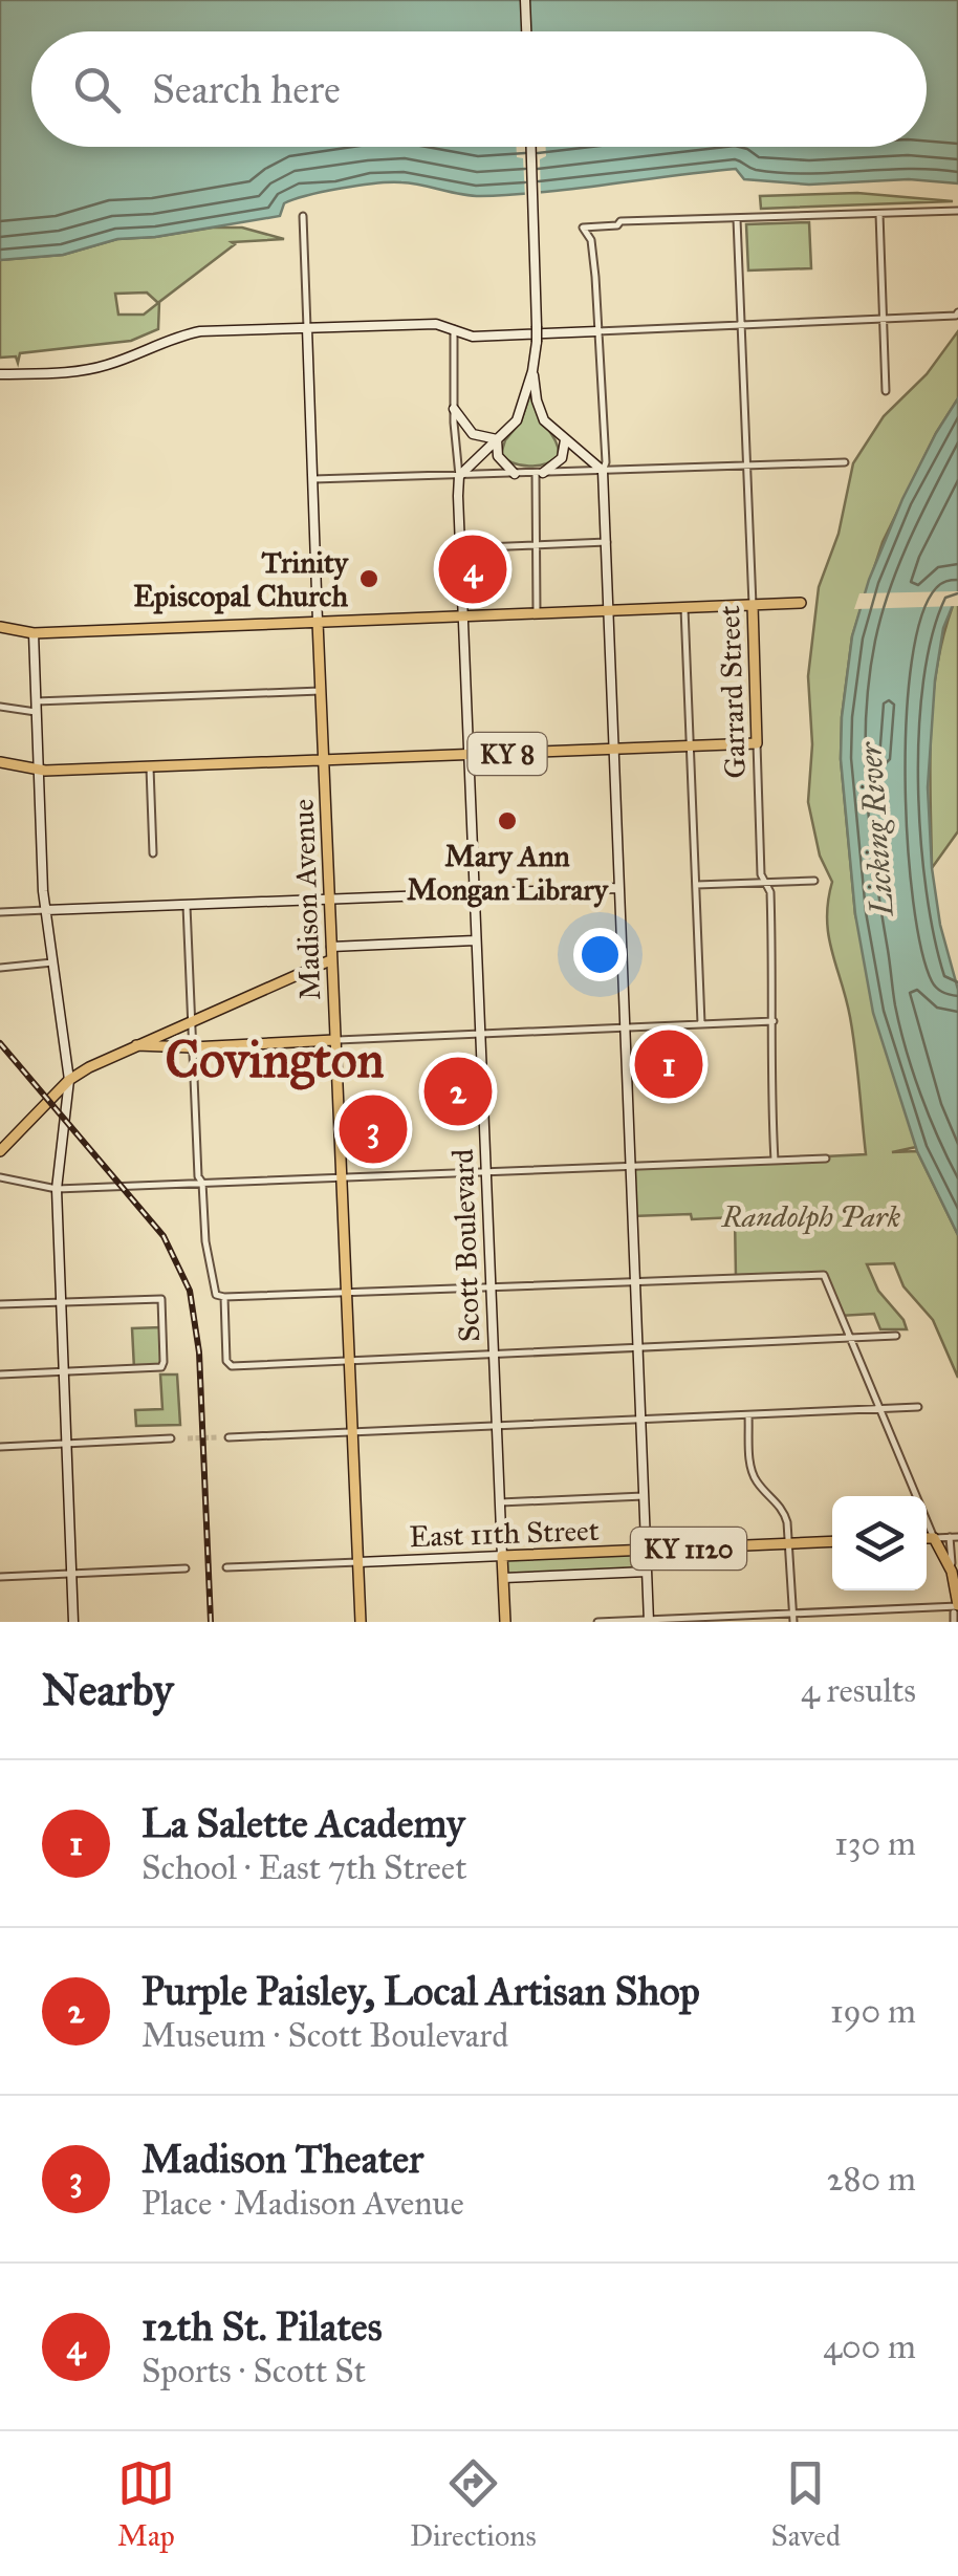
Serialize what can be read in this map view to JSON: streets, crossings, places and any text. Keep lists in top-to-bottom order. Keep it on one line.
{"streets":{"main road":["Garrard Street","KY 8","Madison Avenue","Scott Boulevard","East 11th Street","KY 1120"]},"crossings":[["Garrard Street","KY 8"],["KY 8","Madison Avenue"],["KY 8","Scott Boulevard"],["Madison Avenue","East 11th Street"],["Scott Boulevard","East 11th Street"]],"districts":["Covington"],"water":["Licking River"],"parks":["Randolph Park"],"places":["Trinity Episcopal Church","Mary Ann Mongan Library"],"page":{"search":"Search here","pins":["4","1","2","3"],"heading":["Nearby","4 results"],"list":[{"mark":"1","name":"La Salette Academy","note":"School · East 7th Street","value":"130 m"},{"mark":"2","name":"Purple Paisley, Local Artisan Shop","note":"Museum · Scott Boulevard","value":"190 m"},{"mark":"3","name":"Madison Theater","note":"Place · Madison Avenue","value":"280 m"},{"mark":"4","name":"12th St. Pilates","note":"Sports · Scott St","value":"400 m"}],"nav":["Map","Directions","Saved"]}}
